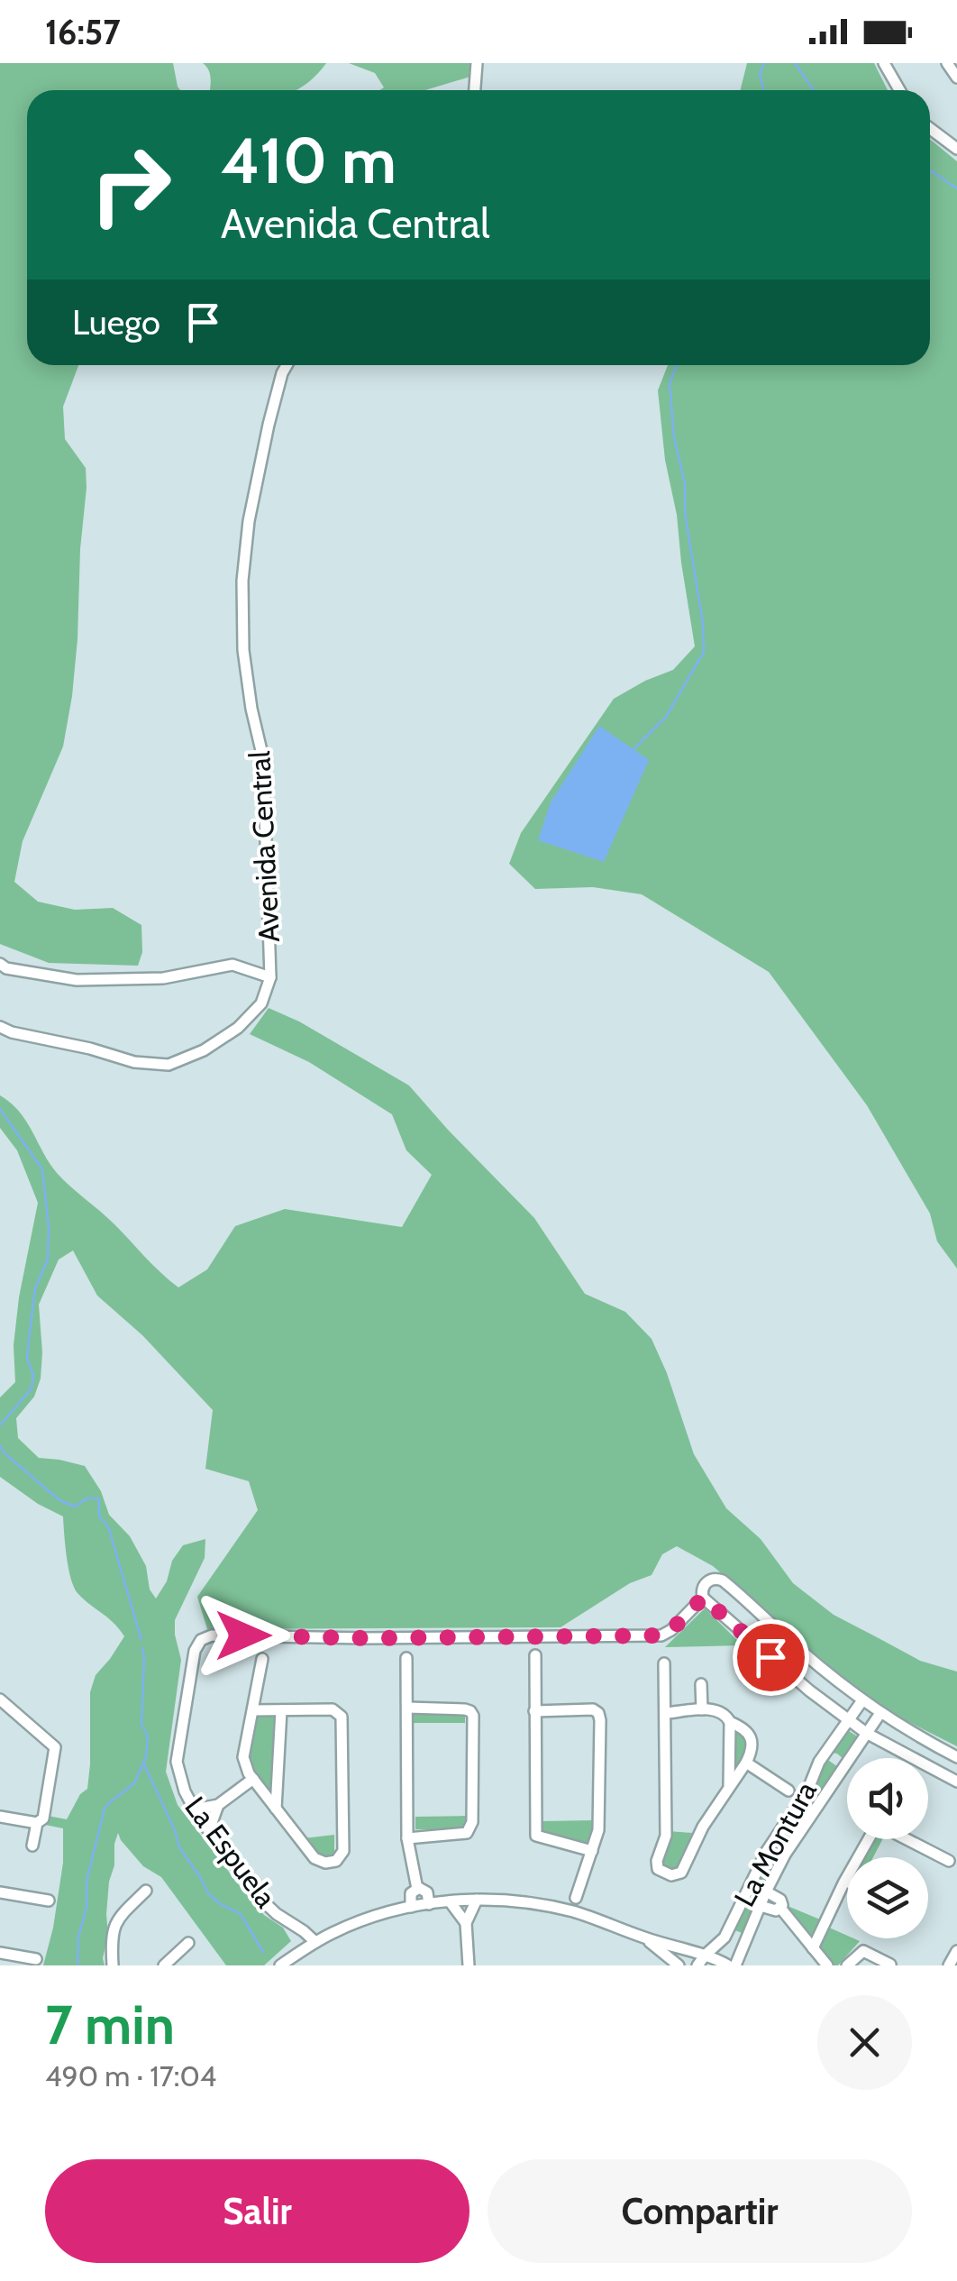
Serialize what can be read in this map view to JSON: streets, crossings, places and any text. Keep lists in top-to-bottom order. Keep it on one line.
{"streets":{"street":["Avenida Central","La Montura","La Espuela"]},"page":{"status":"16:57","turn":["410 m","Avenida Central"],"then":"Luego","heading":["7 min","490 m · 17:04"],"buttons":["Salir","Compartir"]}}
